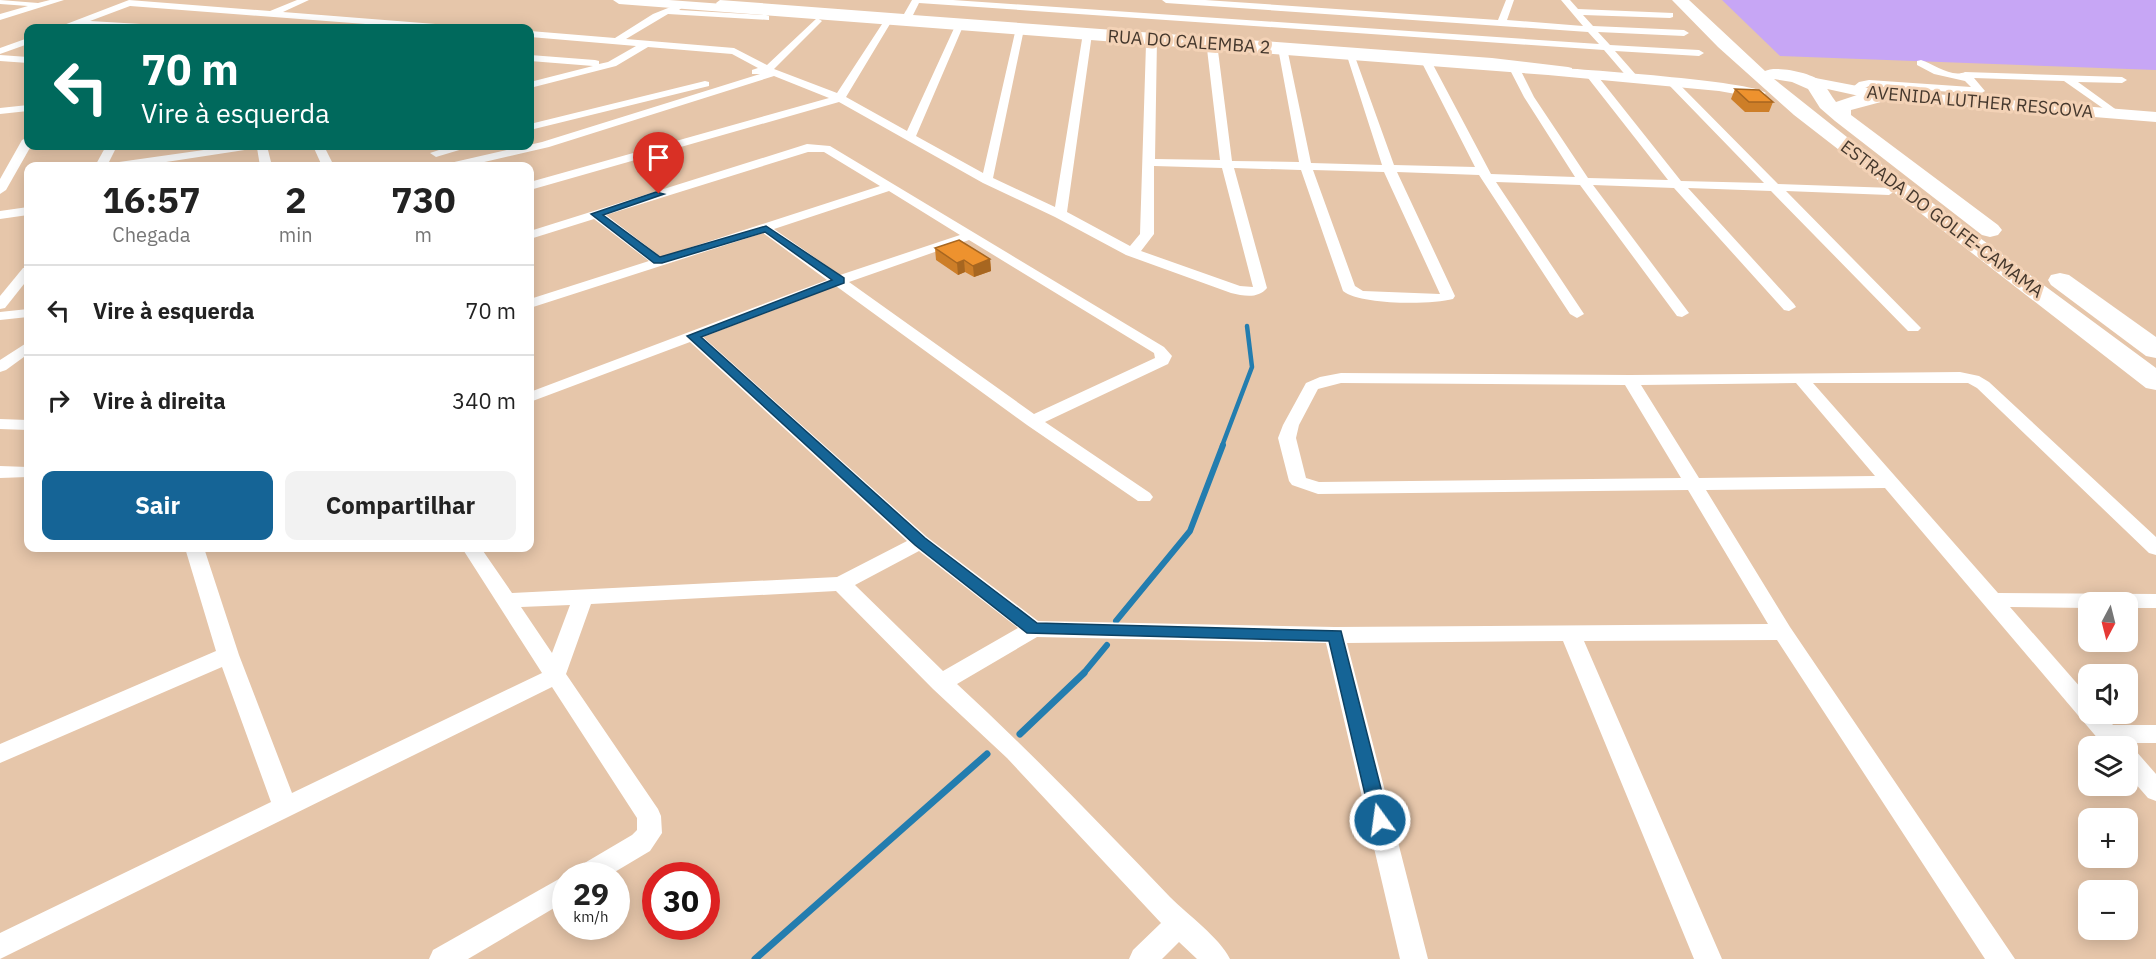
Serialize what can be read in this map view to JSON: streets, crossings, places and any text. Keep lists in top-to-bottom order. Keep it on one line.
{"streets":{"highway":["ESTRADA DO GOLFE-CAMAMA"],"main road":["RUA DO CALEMBA 2","AVENIDA LUTHER RESCOVA"]},"north":"bottom","page":{"turn":["70 m","Vire à esquerda"],"eta":["16:57","Chegada","2","min","730","m"],"list":[{"name":"Vire à esquerda","value":"70 m"},{"name":"Vire à direita","value":"340 m"}],"buttons":["Sair","Compartilhar"],"map_buttons":["+","−"],"speed":"29 km/h","limit":"30"}}
